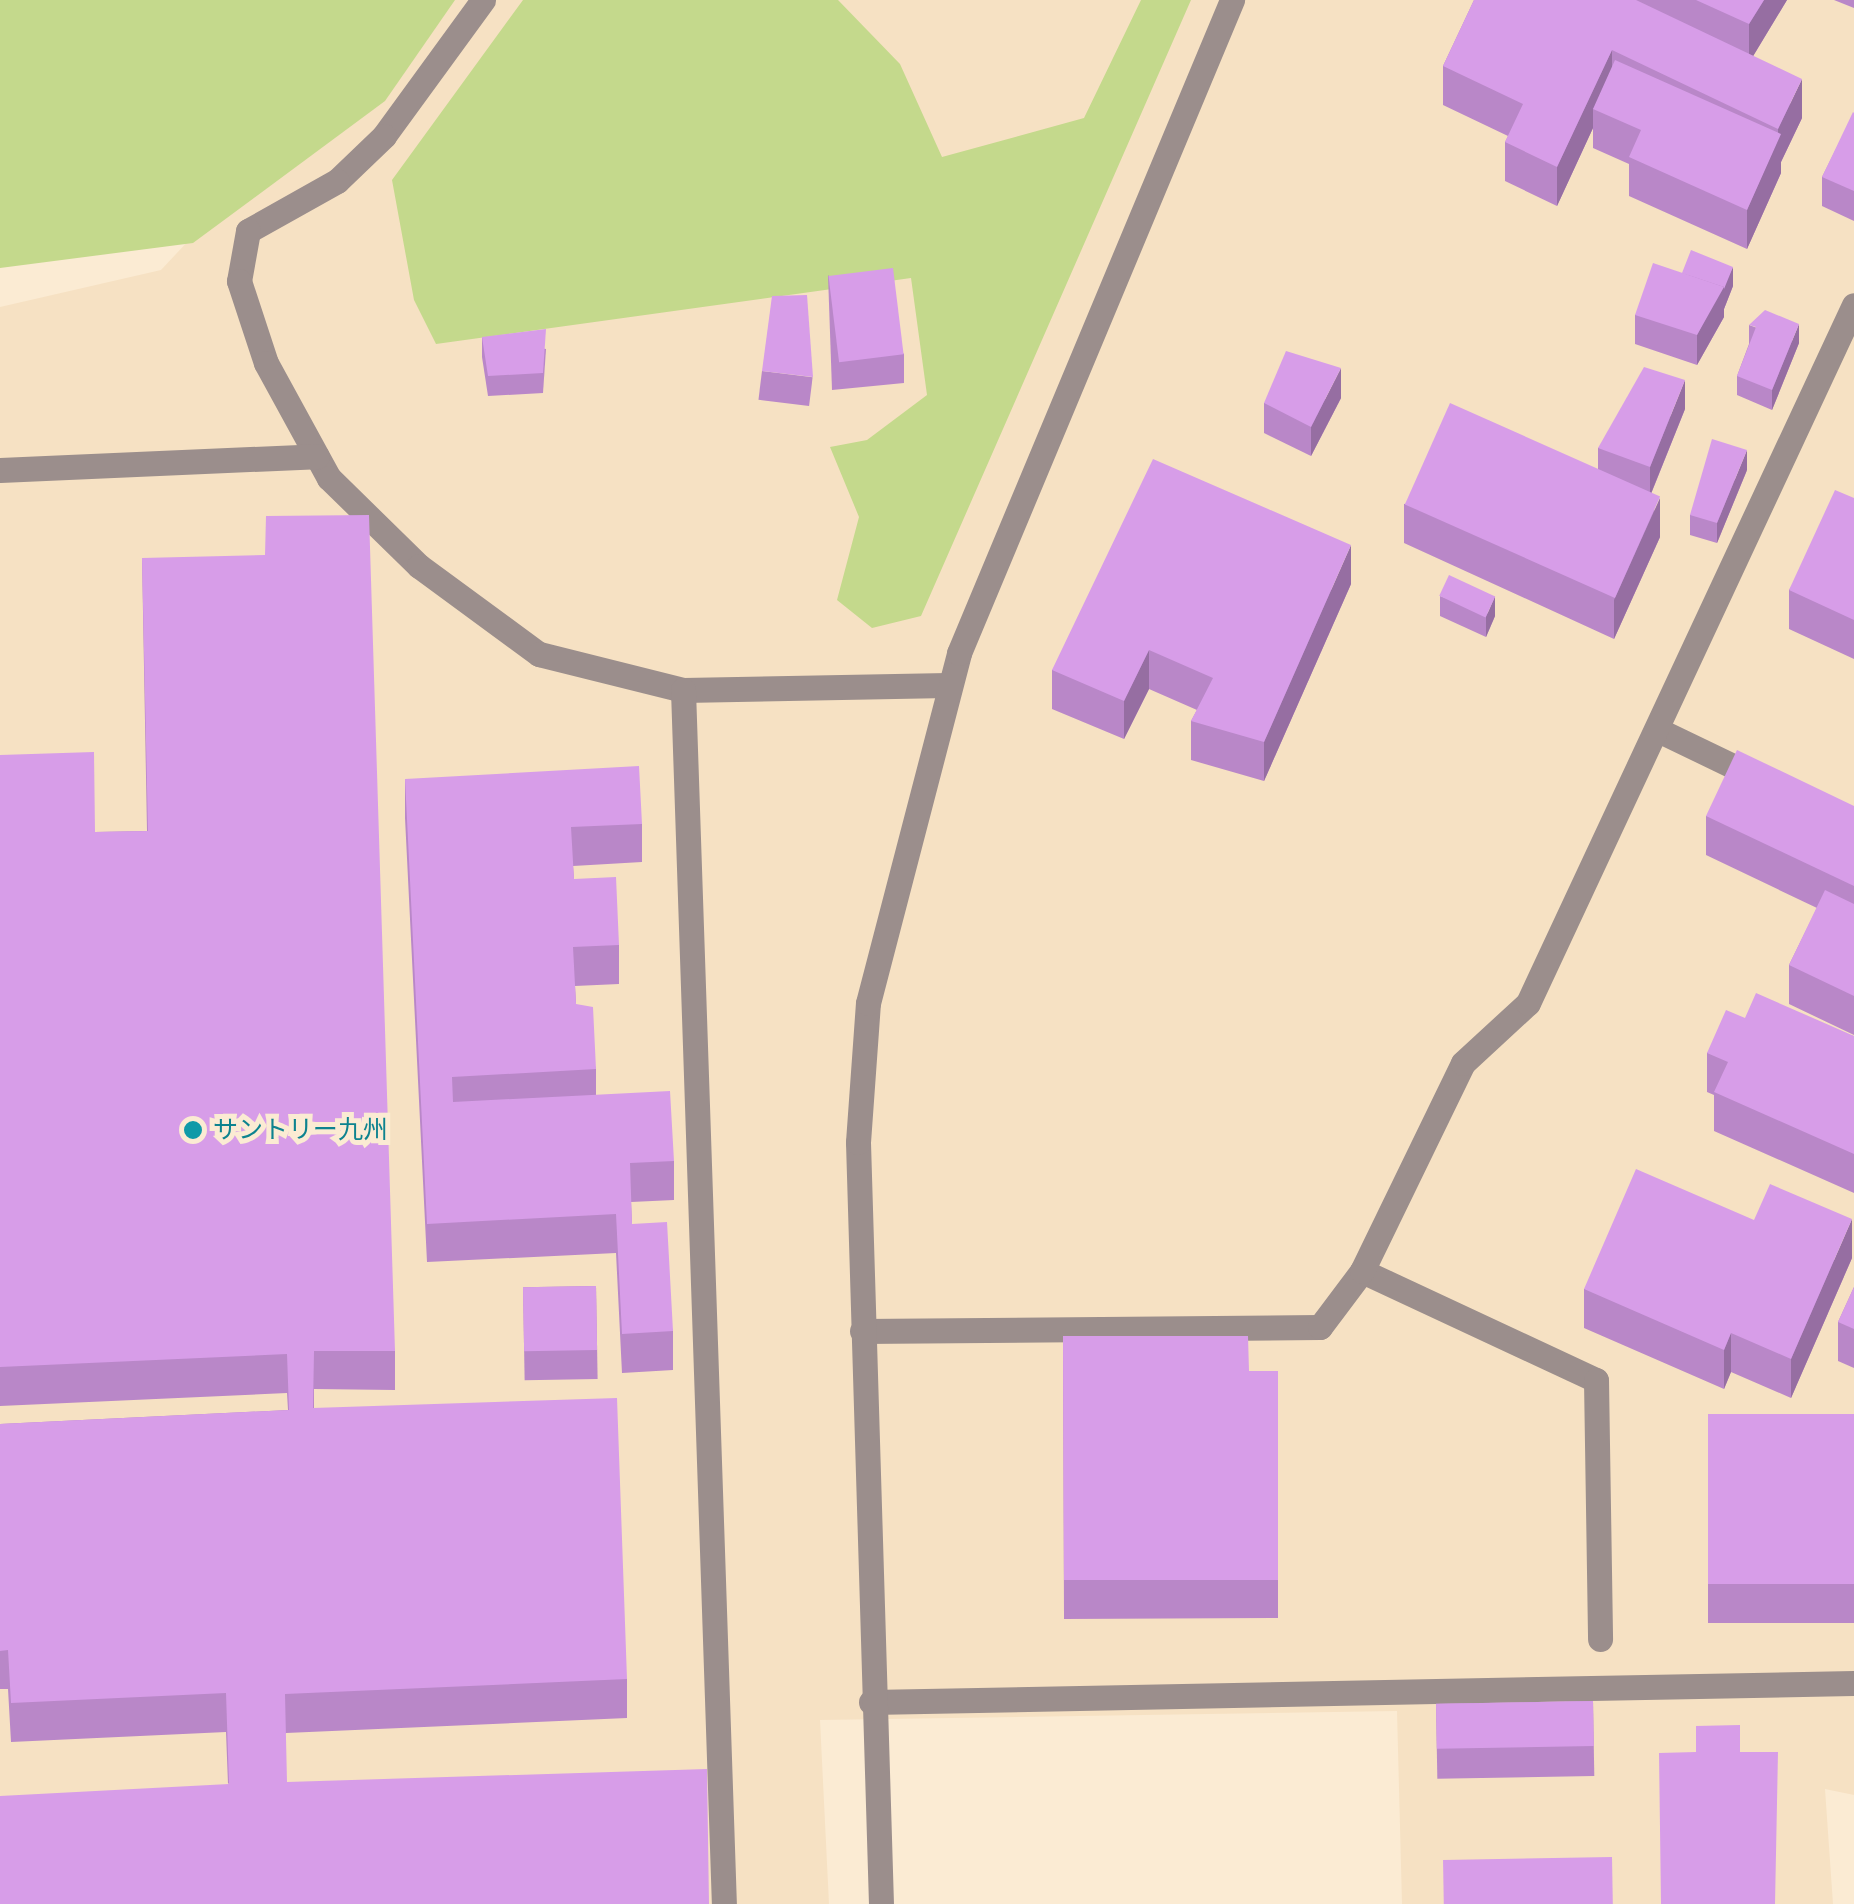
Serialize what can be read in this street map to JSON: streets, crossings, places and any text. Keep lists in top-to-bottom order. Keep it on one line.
{"places":["サントリー九州"]}
